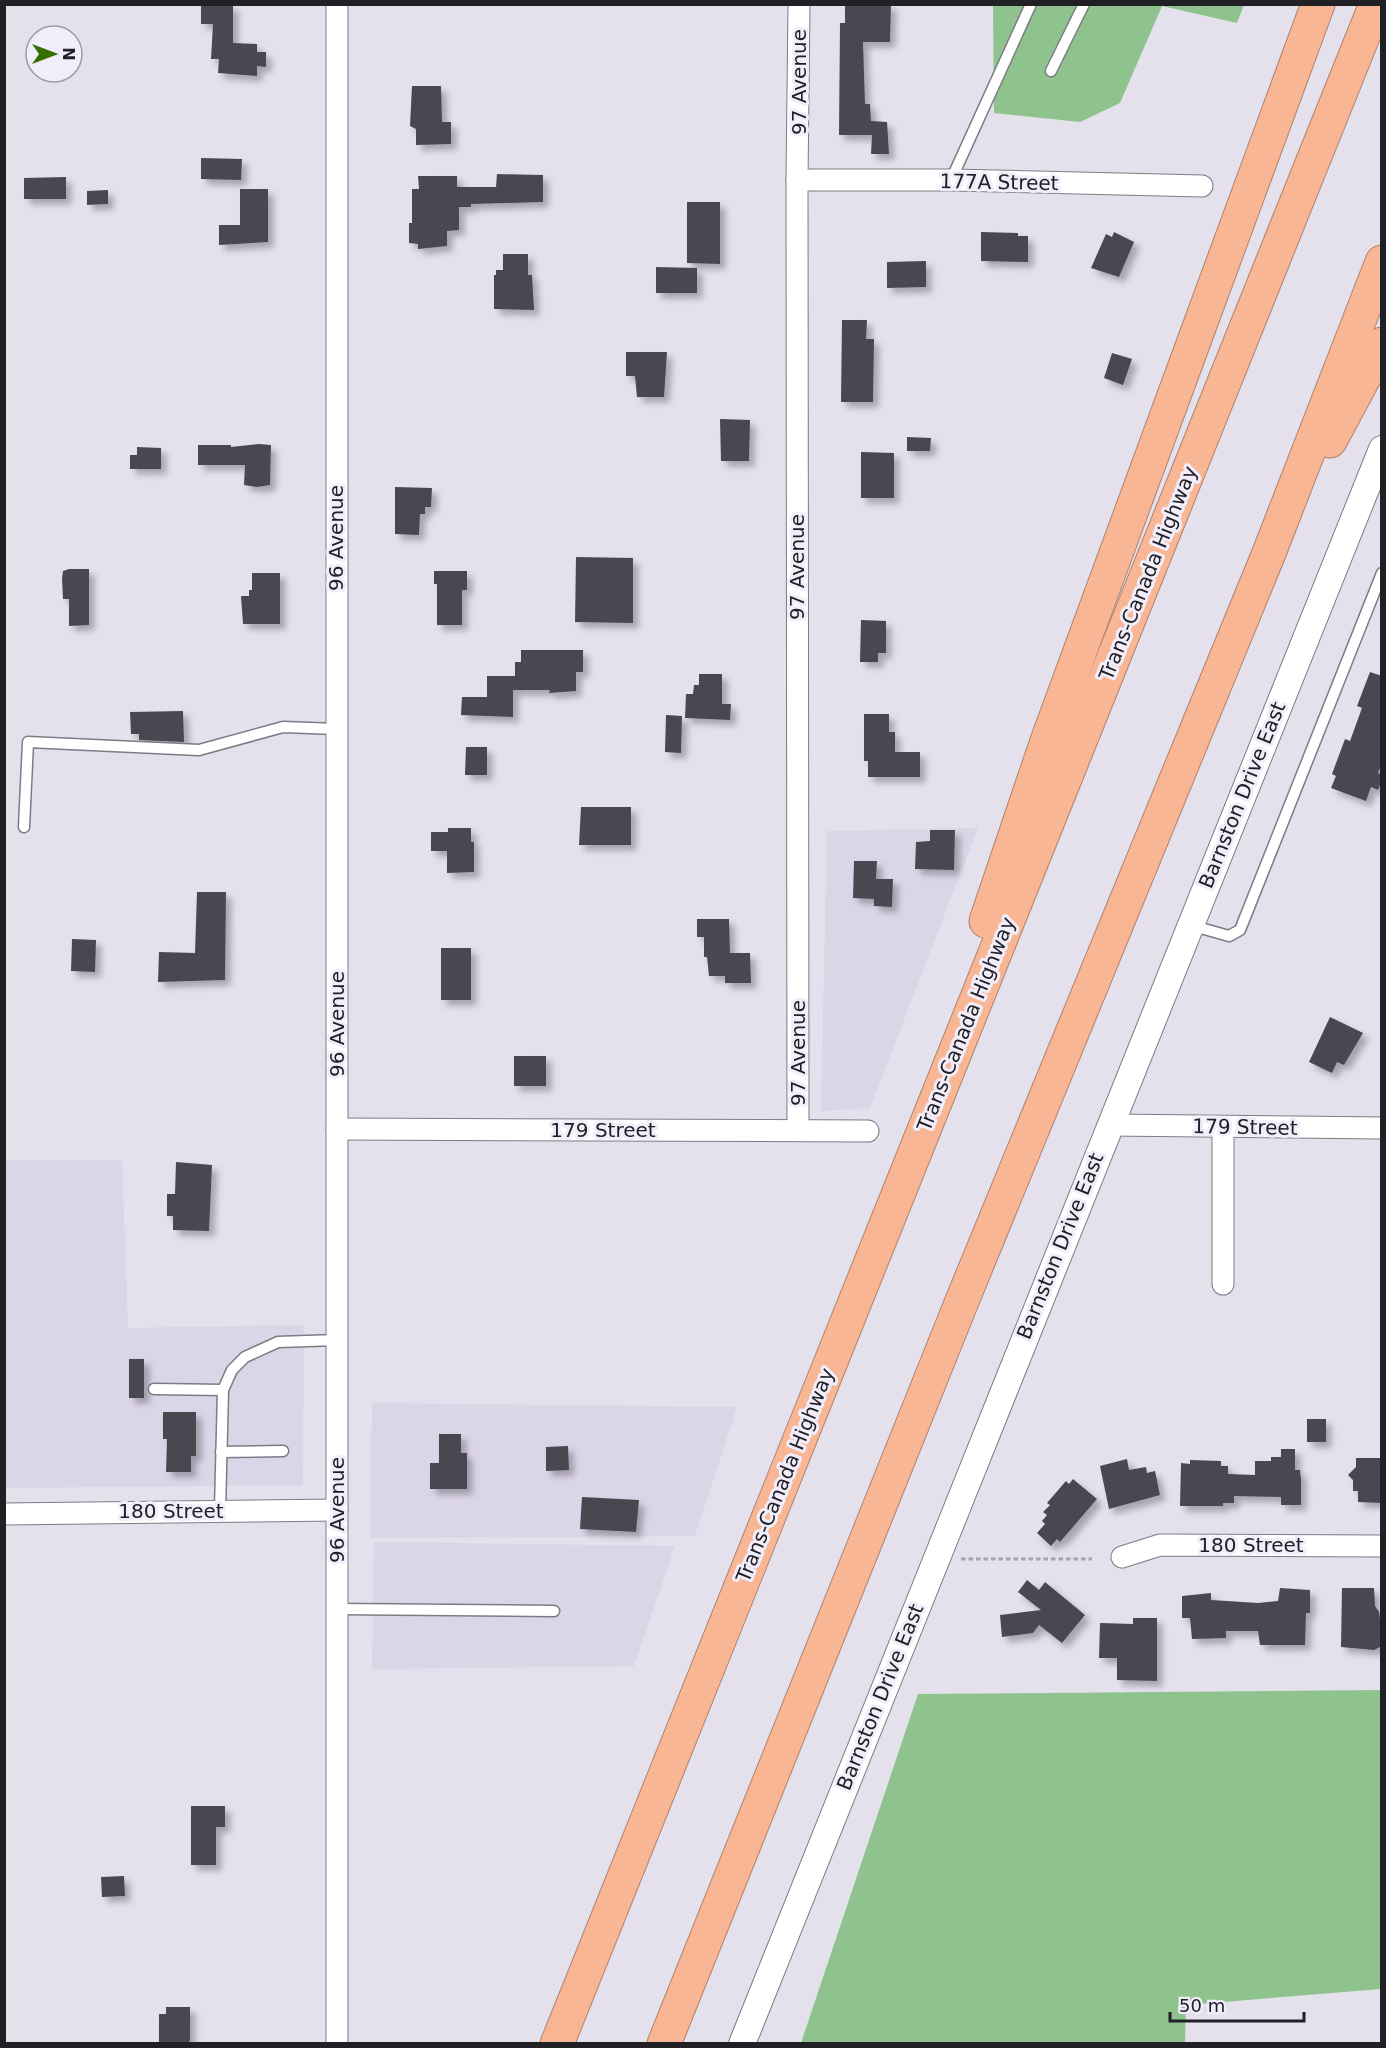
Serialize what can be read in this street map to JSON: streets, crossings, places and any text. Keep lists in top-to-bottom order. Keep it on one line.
{"streets":{"highway":["Trans-Canada Highway"],"street":["97 Avenue","177A Street","96 Avenue","Barnston Drive East","179 Street","180 Street"]},"crossings":[["97 Avenue","177A Street"],["97 Avenue","179 Street"],["96 Avenue","179 Street"],["96 Avenue","180 Street"],["Barnston Drive East","179 Street"]],"scale_bar":"50 m","north":"right"}
